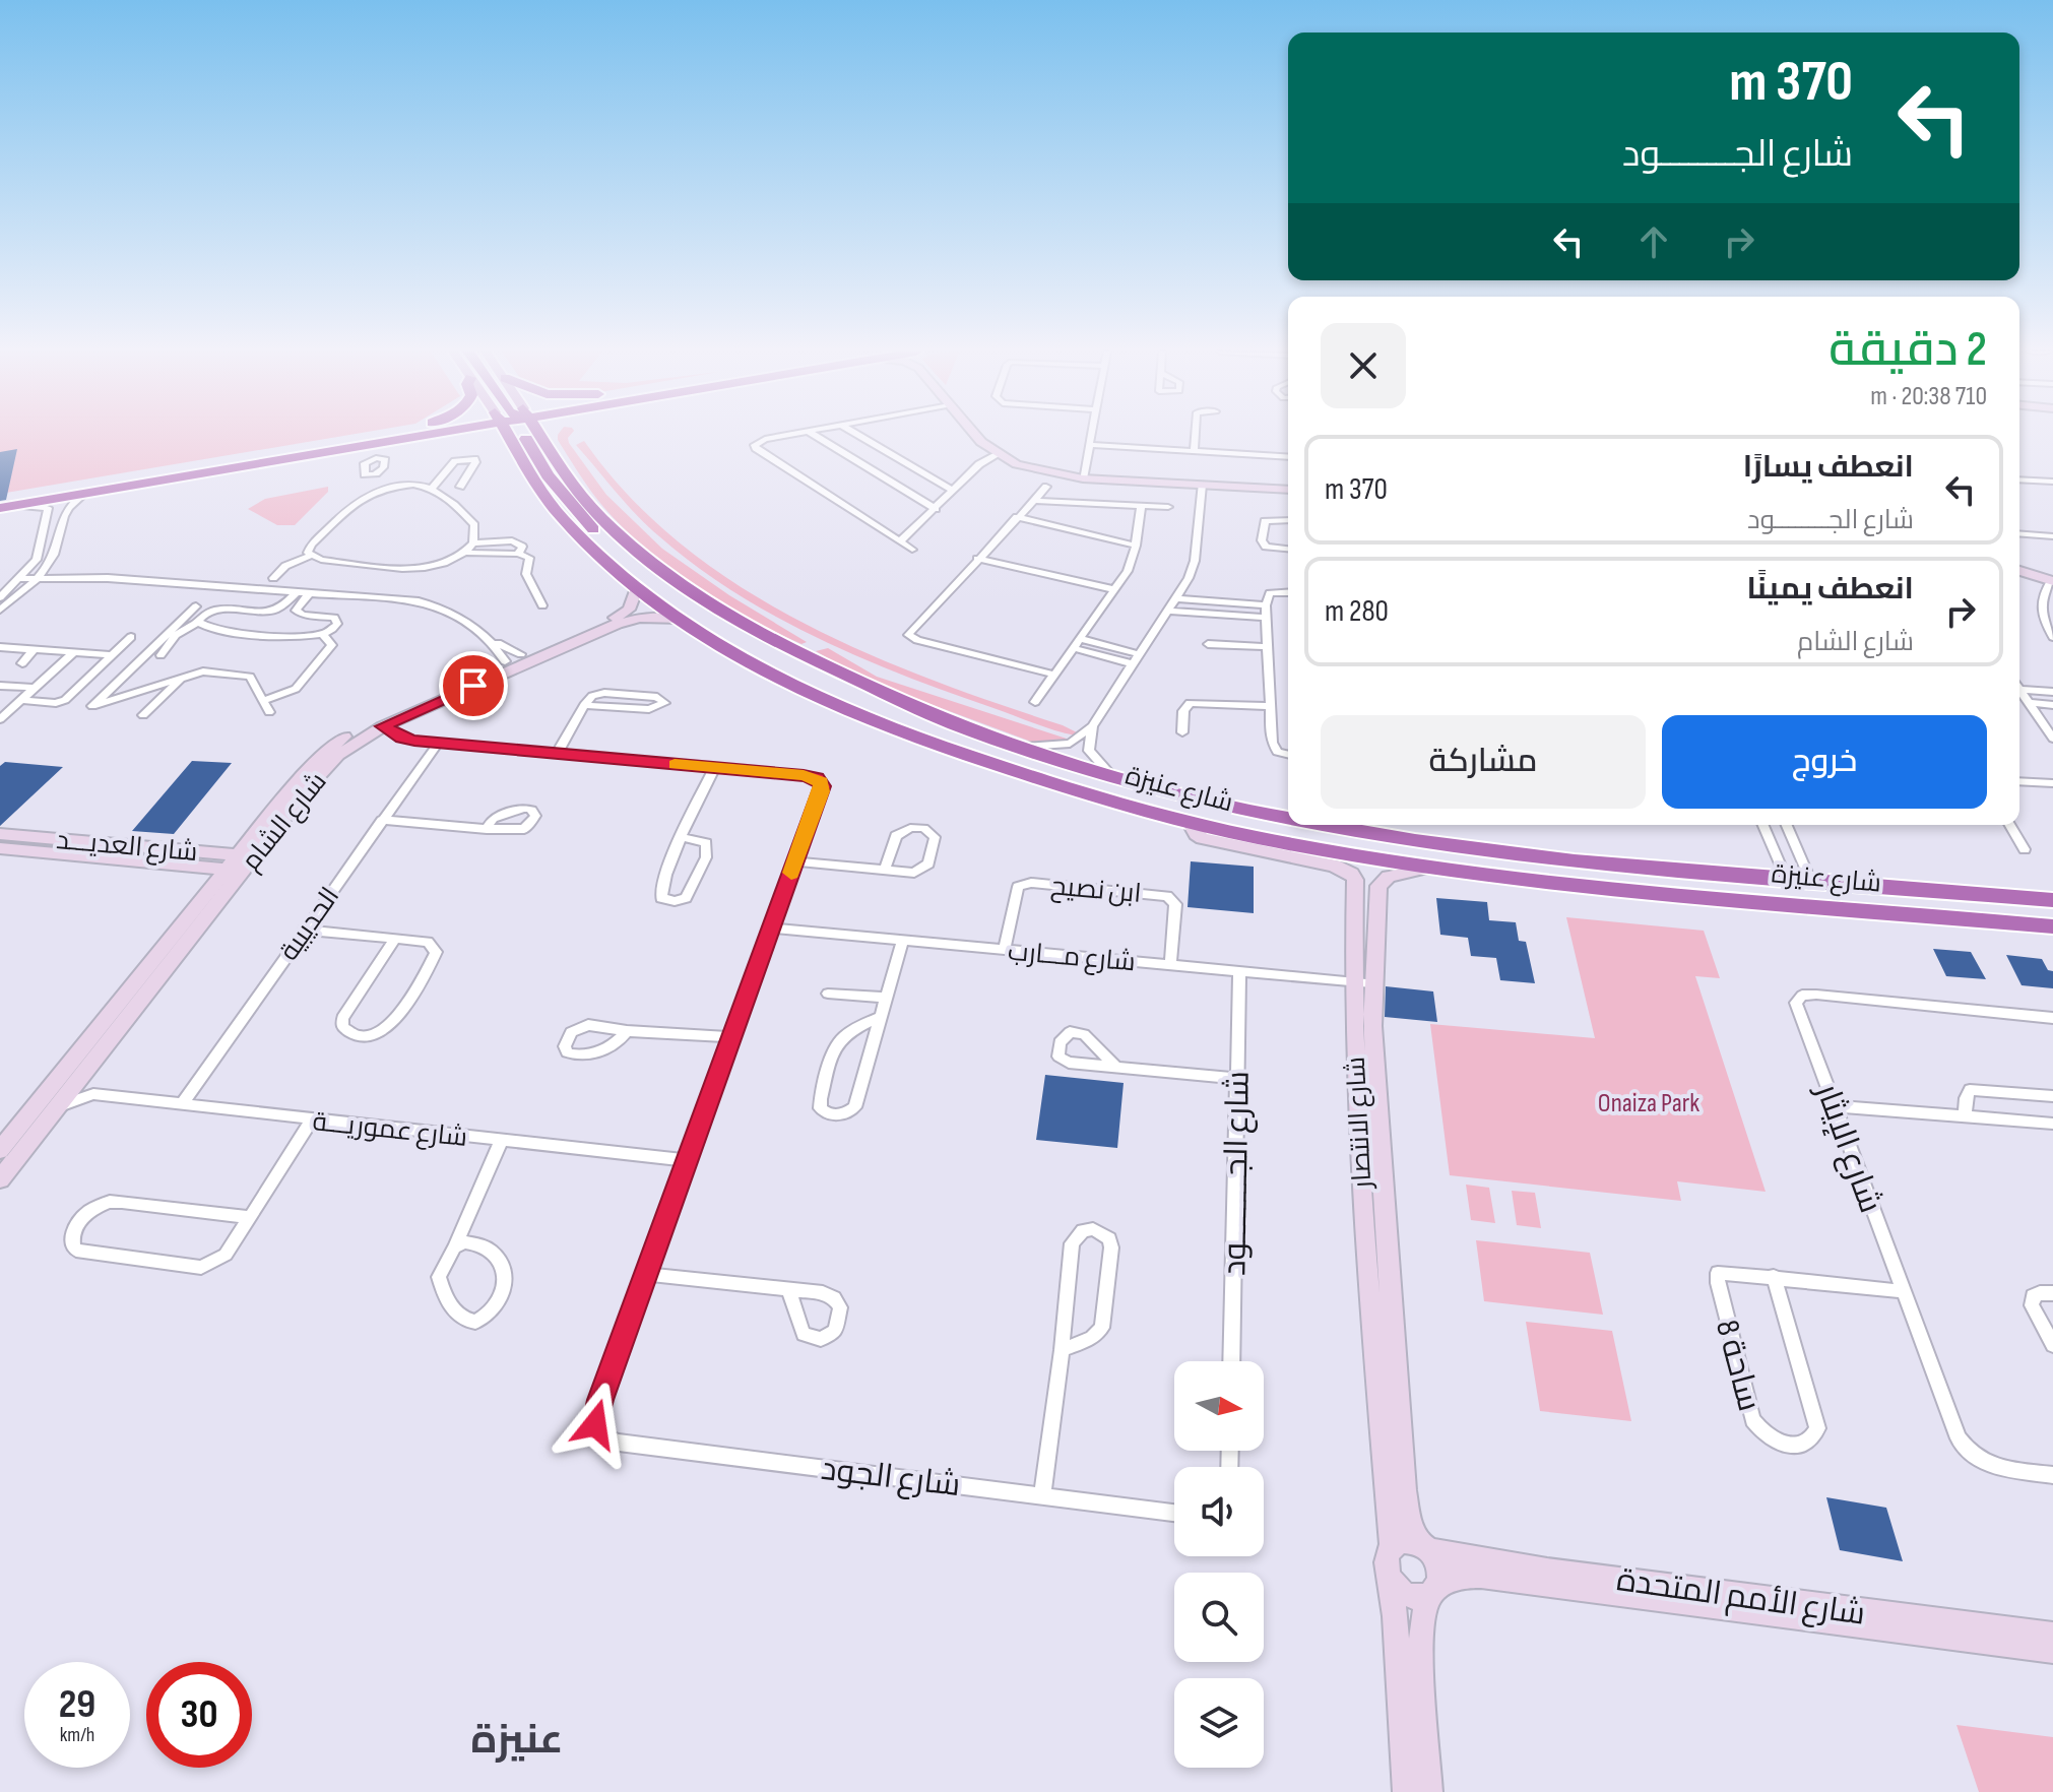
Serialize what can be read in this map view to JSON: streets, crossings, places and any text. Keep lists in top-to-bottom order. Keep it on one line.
{"streets":{"highway":["شارع عنيزة"],"street":["شارع الشام","شارع العديـــد","ابن نصيح","الحديبية","شارع مـــارب","شارع الانتصار","شارع عموريـــة","شارع الإيثار","شارع الجــــــــود","ساحة 8","شارع الجود","شارع الأمم المتحدة"]},"crossings":[["شارع عنيزة","شارع الشام"],["شارع عنيزة","شارع الانتصار"],["شارع الشام","شارع العديـــد"],["شارع الشام","شارع عموريـــة"],["ابن نصيح","شارع مـــارب"],["الحديبية","شارع عموريـــة"],["شارع مـــارب","شارع الانتصار"],["شارع مـــارب","شارع الجــــــــود"],["شارع الانتصار","شارع الأمم المتحدة"],["شارع الإيثار","ساحة 8"]],"districts":["عنيزة"],"parks":["Onaiza Park"],"north":"right","page":{"turn":["370 m","شارع الجــــــــود"],"heading":["2 دقيقة","710 m · 20:38"],"list":[{"name":"انعطف يسارًا","note":"شارع الجــــــــود","value":"370 m"},{"name":"انعطف يمينًا","note":"شارع الشام","value":"280 m"}],"buttons":["خروج","مشاركة"],"speed":"29 km/h","limit":"30"}}
